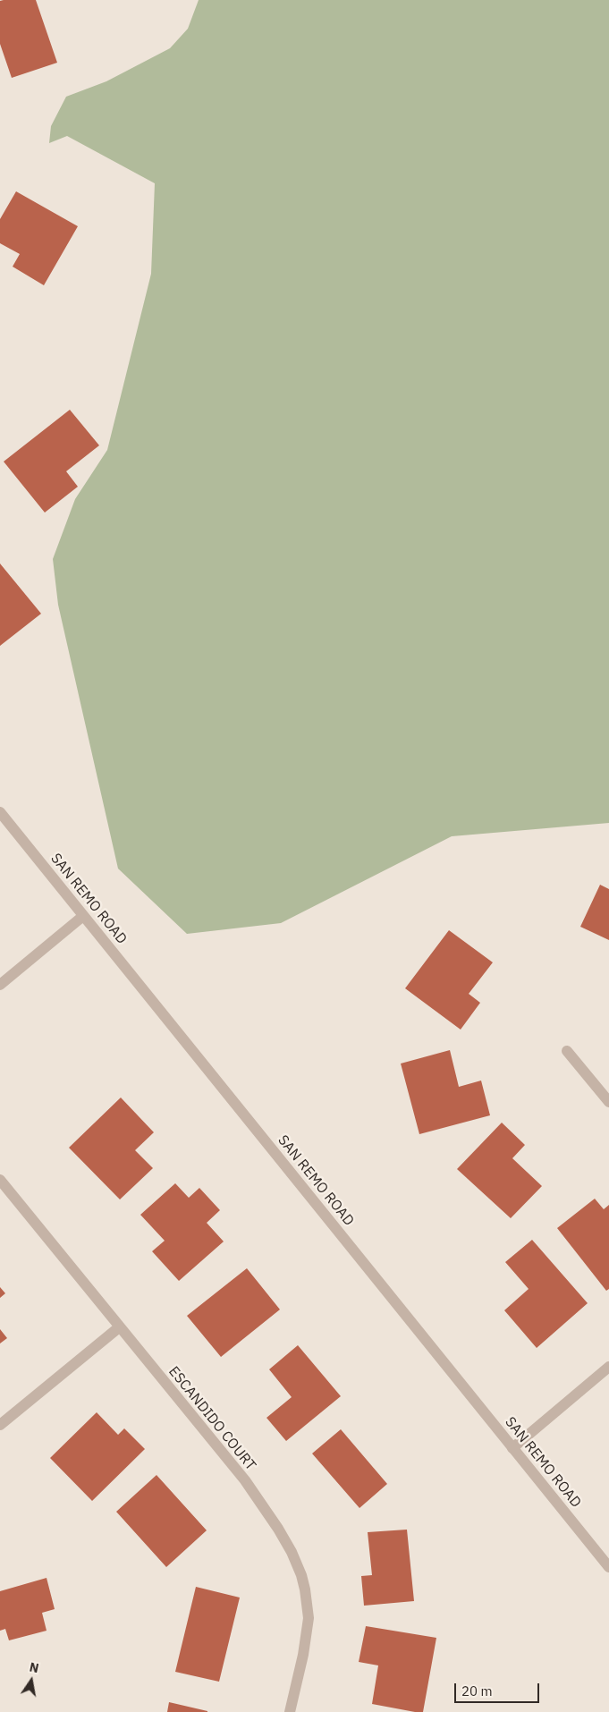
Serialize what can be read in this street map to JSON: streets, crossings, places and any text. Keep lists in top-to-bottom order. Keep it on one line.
{"streets":{"street":["SAN REMO ROAD","ESCANDIDO COURT"]},"scale_bar":"20 m","north":"top"}
